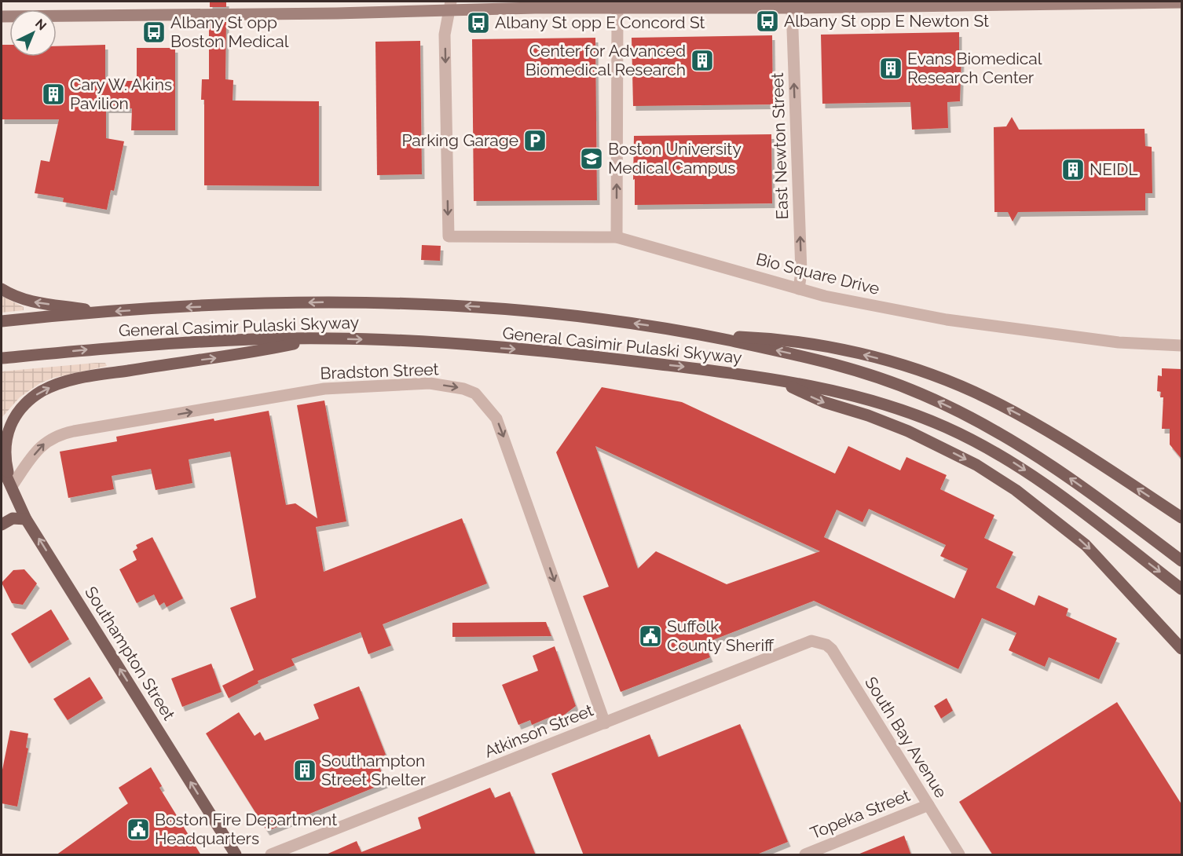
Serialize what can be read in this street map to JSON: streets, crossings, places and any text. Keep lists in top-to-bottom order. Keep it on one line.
{"streets":{"main road":["General Casimir Pulaski Skyway","Southampton Street"],"street":["East Newton Street","Bio Square Drive","Bradston Street","Atkinson Street","South Bay Avenue","Topeka Street"]},"crossings":[["East Newton Street","Bio Square Drive"],["Bradston Street","Southampton Street"],["Bradston Street","Atkinson Street"],["Atkinson Street","South Bay Avenue"],["South Bay Avenue","Topeka Street"]],"one_way":["East Newton Street","Southampton Street"],"places":{"bus stop":["Albany St opp E Newton St","Albany St opp E Concord St","Albany St opp Boston Medical"],"building":["Center for Advanced Biomedical Research","Evans Biomedical Research Center","Cary W. Akins Pavilion","NEIDL","Southampton Street Shelter"],"parking":["Parking Garage"],"school or university":["Boston University Medical Campus"],"public building":["Suffolk County Sheriff","Boston Fire Department Headquarters"]},"north":"top right"}
